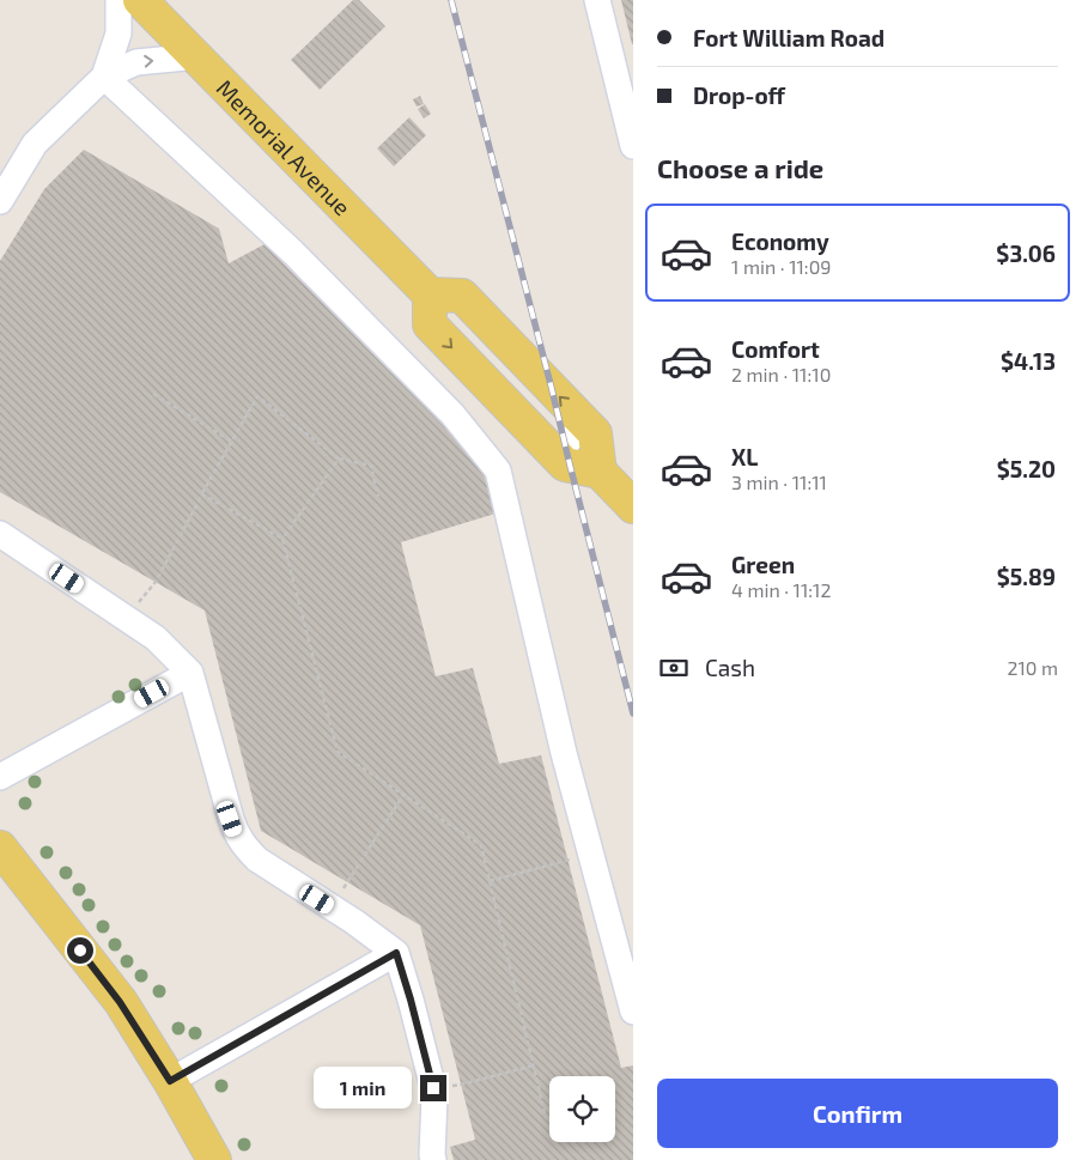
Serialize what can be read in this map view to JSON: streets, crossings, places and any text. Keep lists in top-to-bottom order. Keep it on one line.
{"streets":{"main road":["Memorial Avenue"]},"page":{"banner":["Fort William Road","Drop-off"],"heading":"Choose a ride","list":[{"name":"Economy","note":"1 min · 11:09","value":"$3.06"},{"name":"Comfort","note":"2 min · 11:10","value":"$4.13"},{"name":"XL","note":"3 min · 11:11","value":"$5.20"},{"name":"Green","note":"4 min · 11:12","value":"$5.89"}],"pay":["Cash","210 m"],"bubble":"1 min","buttons":"Confirm"}}
